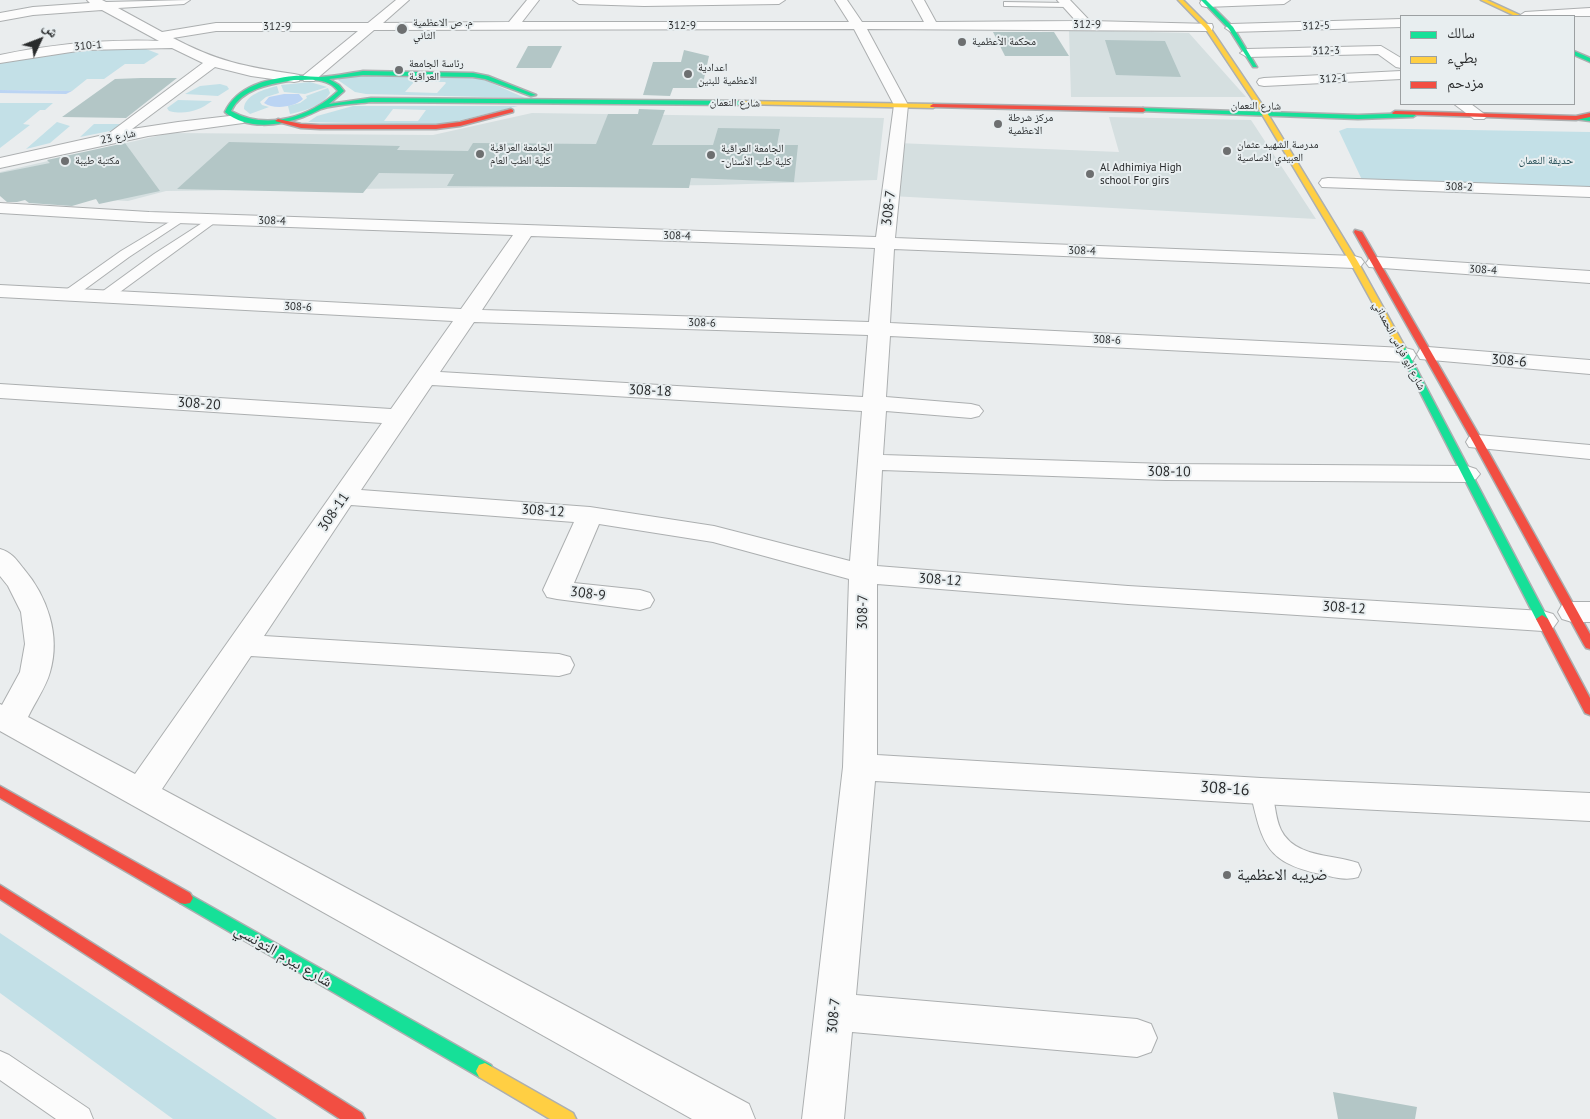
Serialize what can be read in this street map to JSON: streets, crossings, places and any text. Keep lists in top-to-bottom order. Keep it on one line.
{"streets":{"street":["312-9","312-5","310-1","312-3","312-1","شارع النعمان","شارع 23","308-2","308-7","308-4","308-6","شارع أبو فراس الحمداني","308-18","308-20","308-10","308-12","308-11","308-9","308-16","شارع بيرم التونسي"]},"crossings":[["312-9","شارع أبو فراس الحمداني"],["شارع النعمان","308-7"],["شارع النعمان","شارع أبو فراس الحمداني"],["308-7","308-4"],["308-7","308-6"],["308-7","308-18"],["308-7","308-10"],["308-7","308-12"],["308-7","308-16"],["308-4","شارع أبو فراس الحمداني"],["308-4","308-11"],["308-6","شارع أبو فراس الحمداني"],["308-6","308-11"],["شارع أبو فراس الحمداني","308-10"],["شارع أبو فراس الحمداني","308-12"],["308-18","308-11"],["308-20","308-11"],["308-12","308-11"],["308-12","308-9"]],"parks":["حديقة النعمان"],"places":["م. ص الاعظمية الثاني","محكمة الأعظمية","رئاسة الجامعة العراقية","اعدادية الاعظمية للبنين","مركز شرطة الاعظمية","مدرسة الشهيد عثمان العبيدي الاساسية","الجامعة العراقية كلية الطب العام","الجامعة العراقية -كلية طب الأسنان","مكتبة طيبة","Al Adhimiya High school For girs","ضريبه الاعظمية"],"legend":["سالك","بطيء","مزدحم"],"north":"top right"}
